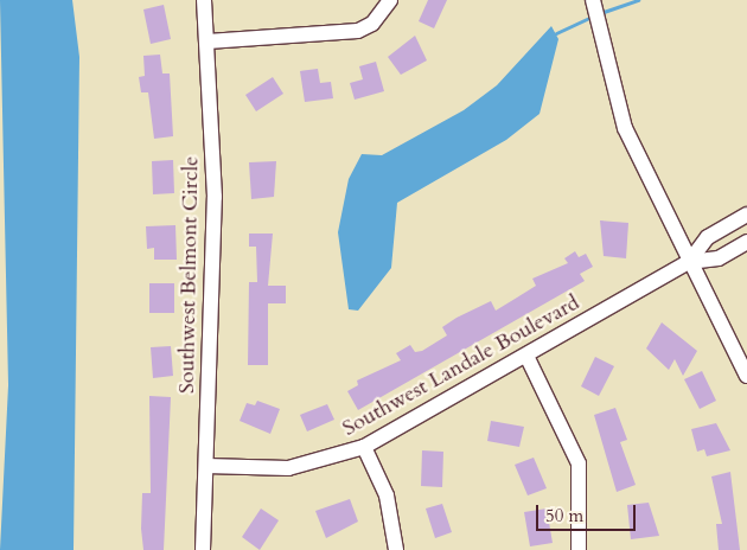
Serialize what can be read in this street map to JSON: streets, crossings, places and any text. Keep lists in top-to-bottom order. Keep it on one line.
{"streets":{"street":["Southwest Belmont Circle","Southwest Landale Boulevard"]},"crossings":[["Southwest Belmont Circle","Southwest Landale Boulevard"]],"scale_bar":"50 m"}
